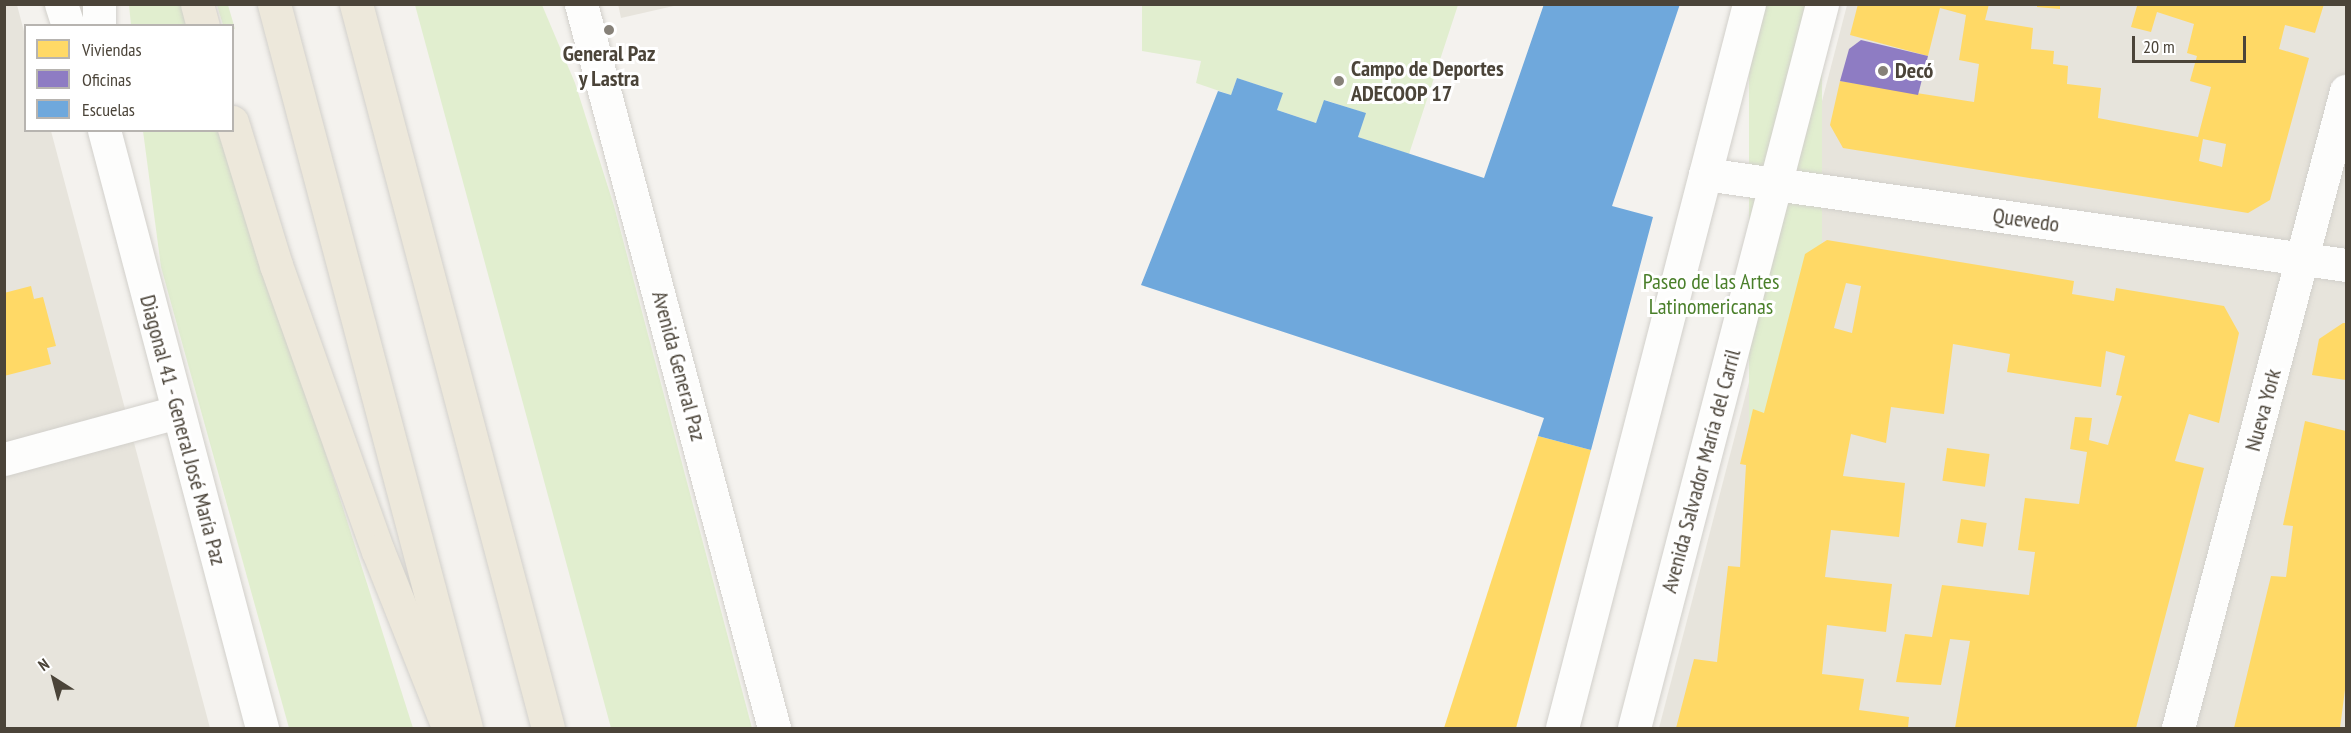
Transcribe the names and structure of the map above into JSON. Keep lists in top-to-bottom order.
{
  "streets": {
    "street": [
      "Quevedo",
      "Avenida General Paz",
      "Nueva York",
      "Diagonal 41 - General José María Paz",
      "Avenida Salvador María del Carril"
    ]
  },
  "crossings": [
    ["Quevedo", "Nueva York"],
    ["Quevedo", "Avenida Salvador María del Carril"]
  ],
  "parks": ["Paseo de las Artes Latinomericanas"],
  "places": ["General Paz y Lastra", "Decó", "Campo de Deportes ADECOOP 17"],
  "legend": ["Viviendas", "Oficinas", "Escuelas"],
  "scale_bar": "20 m",
  "north": "top left"
}
